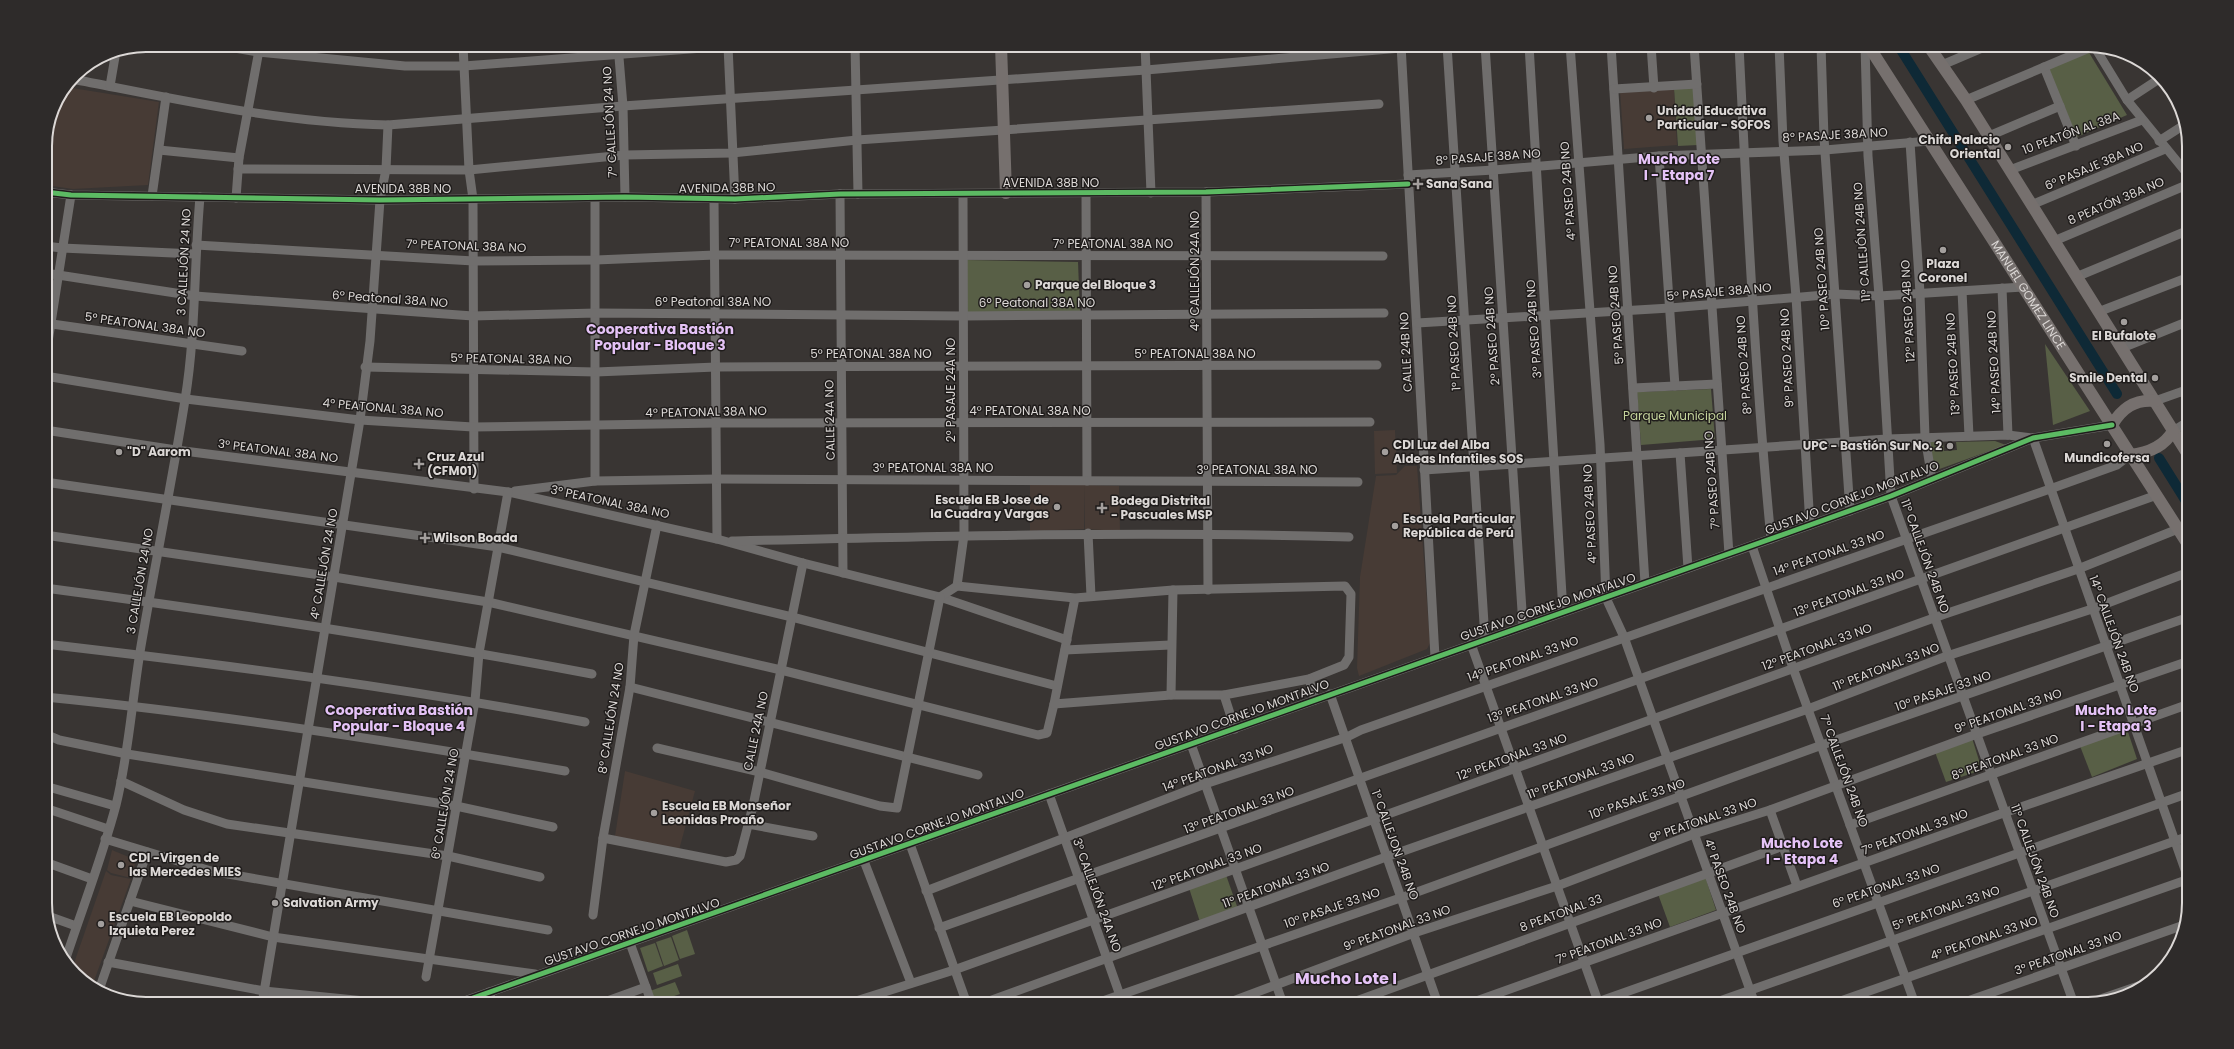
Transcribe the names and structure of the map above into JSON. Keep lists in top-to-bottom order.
{
  "streets": {
    "main road": ["MANUEL GOMEZ LINCE"],
    "street": [
      "7° CALLEJÓN 24 NO",
      "10 PEATÓN AL 38A",
      "8° PASAJE 38A NO",
      "6° PASAJE 38A NO",
      "AVENIDA 38B NO",
      "4° PASEO 24B NO",
      "8 PEATÓN 38A NO",
      "11° CALLEJÓN 24B NO",
      "7° PEATONAL 38A NO",
      "3 CALLEJÓN 24 NO",
      "4° CALLEJÓN 24A NO",
      "10° PASEO 24B NO",
      "5° PASAJE 38A NO",
      "6º Peatonal 38A NO",
      "12° PASEO 24B NO",
      "5° PASEO 24B NO",
      "5° PEATONAL 38A NO",
      "3° PASEO 24B NO",
      "2° PASEO 24B NO",
      "1° PASEO 24B NO",
      "CALLE 24B NO",
      "9° PASEO 24B NO",
      "14° PASEO 24B NO",
      "13° PASEO 24B NO",
      "8° PASEO 24B NO",
      "2° PASAJE 24A NO",
      "4° PEATONAL 38A NO",
      "CALLE 24A NO",
      "3° PEATONAL 38A NO",
      "7° PASEO 24B NO",
      "GUSTAVO CORNEJO MONTALVO",
      "14° PEATONAL 33 NO",
      "4° CALLEJÓN 24 NO",
      "13° PEATONAL 33 NO",
      "14° CALLEJÓN 24B NO",
      "12° PEATONAL 33 NO",
      "11° PEATONAL 33 NO",
      "10° PASAJE 33 NO",
      "9° PEATONAL 33 NO",
      "8° CALLEJÓN 24 NO",
      "8° PEATONAL 33 NO",
      "7° CALLEJÓN 24B NO",
      "6° CALLEJÓN 24 NO",
      "7° PEATONAL 33 NO",
      "1° CALLEJON 24B NO",
      "6° PEATONAL 33 NO",
      "3° CALLEJÓN 24A NO",
      "5° PEATONAL 33 NO",
      "8 PEATONAL 33",
      "4° PEATONAL 33 NO",
      "3° PEATONAL 33 NO"
    ]
  },
  "crossings": [
    ["7° CALLEJÓN 24 NO", "AVENIDA 38B NO"],
    ["8° PASAJE 38A NO", "AVENIDA 38B NO"],
    ["8° PASAJE 38A NO", "4° PASEO 24B NO"],
    ["8° PASAJE 38A NO", "11° CALLEJÓN 24B NO"],
    ["8° PASAJE 38A NO", "10° PASEO 24B NO"],
    ["8° PASAJE 38A NO", "MANUEL GOMEZ LINCE"],
    ["8° PASAJE 38A NO", "12° PASEO 24B NO"],
    ["8° PASAJE 38A NO", "5° PASEO 24B NO"],
    ["8° PASAJE 38A NO", "3° PASEO 24B NO"],
    ["8° PASAJE 38A NO", "2° PASEO 24B NO"],
    ["8° PASAJE 38A NO", "1° PASEO 24B NO"],
    ["8° PASAJE 38A NO", "CALLE 24B NO"],
    ["8° PASAJE 38A NO", "9° PASEO 24B NO"],
    ["8° PASAJE 38A NO", "8° PASEO 24B NO"],
    ["8° PASAJE 38A NO", "7° PASEO 24B NO"],
    ["AVENIDA 38B NO", "3 CALLEJÓN 24 NO"],
    ["AVENIDA 38B NO", "4° CALLEJÓN 24A NO"],
    ["AVENIDA 38B NO", "CALLE 24B NO"],
    ["AVENIDA 38B NO", "2° PASAJE 24A NO"],
    ["AVENIDA 38B NO", "CALLE 24A NO"],
    ["AVENIDA 38B NO", "4° CALLEJÓN 24 NO"],
    ["4° PASEO 24B NO", "5° PASAJE 38A NO"],
    ["4° PASEO 24B NO", "GUSTAVO CORNEJO MONTALVO"],
    ["4° PASEO 24B NO", "14° PEATONAL 33 NO"],
    ["4° PASEO 24B NO", "13° PEATONAL 33 NO"],
    ["4° PASEO 24B NO", "12° PEATONAL 33 NO"],
    ["4° PASEO 24B NO", "11° PEATONAL 33 NO"],
    ["4° PASEO 24B NO", "10° PASAJE 33 NO"],
    ["4° PASEO 24B NO", "9° PEATONAL 33 NO"],
    ["4° PASEO 24B NO", "7° PEATONAL 33 NO"],
    ["4° PASEO 24B NO", "6° PEATONAL 33 NO"],
    ["4° PASEO 24B NO", "5° PEATONAL 33 NO"],
    ["4° PASEO 24B NO", "8 PEATONAL 33"],
    ["11° CALLEJÓN 24B NO", "5° PASAJE 38A NO"],
    ["11° CALLEJÓN 24B NO", "GUSTAVO CORNEJO MONTALVO"],
    ["11° CALLEJÓN 24B NO", "14° PEATONAL 33 NO"],
    ["11° CALLEJÓN 24B NO", "13° PEATONAL 33 NO"],
    ["11° CALLEJÓN 24B NO", "12° PEATONAL 33 NO"],
    ["11° CALLEJÓN 24B NO", "11° PEATONAL 33 NO"],
    ["11° CALLEJÓN 24B NO", "10° PASAJE 33 NO"],
    ["11° CALLEJÓN 24B NO", "9° PEATONAL 33 NO"],
    ["11° CALLEJÓN 24B NO", "8° PEATONAL 33 NO"],
    ["11° CALLEJÓN 24B NO", "7° PEATONAL 33 NO"],
    ["11° CALLEJÓN 24B NO", "6° PEATONAL 33 NO"],
    ["11° CALLEJÓN 24B NO", "5° PEATONAL 33 NO"],
    ["11° CALLEJÓN 24B NO", "4° PEATONAL 33 NO"],
    ["11° CALLEJÓN 24B NO", "3° PEATONAL 33 NO"],
    ["7° PEATONAL 38A NO", "3 CALLEJÓN 24 NO"],
    ["7° PEATONAL 38A NO", "4° CALLEJÓN 24A NO"],
    ["7° PEATONAL 38A NO", "2° PASAJE 24A NO"],
    ["7° PEATONAL 38A NO", "CALLE 24A NO"],
    ["7° PEATONAL 38A NO", "4° CALLEJÓN 24 NO"],
    ["3 CALLEJÓN 24 NO", "6º Peatonal 38A NO"],
    ["3 CALLEJÓN 24 NO", "5° PEATONAL 38A NO"],
    ["3 CALLEJÓN 24 NO", "4° PEATONAL 38A NO"],
    ["3 CALLEJÓN 24 NO", "3° PEATONAL 38A NO"],
    ["4° CALLEJÓN 24A NO", "6º Peatonal 38A NO"],
    ["4° CALLEJÓN 24A NO", "5° PEATONAL 38A NO"],
    ["4° CALLEJÓN 24A NO", "4° PEATONAL 38A NO"],
    ["4° CALLEJÓN 24A NO", "3° PEATONAL 38A NO"],
    ["10° PASEO 24B NO", "5° PASAJE 38A NO"],
    ["10° PASEO 24B NO", "GUSTAVO CORNEJO MONTALVO"],
    ["5° PASAJE 38A NO", "MANUEL GOMEZ LINCE"],
    ["5° PASAJE 38A NO", "12° PASEO 24B NO"],
    ["5° PASAJE 38A NO", "5° PASEO 24B NO"],
    ["5° PASAJE 38A NO", "3° PASEO 24B NO"],
    ["5° PASAJE 38A NO", "2° PASEO 24B NO"],
    ["5° PASAJE 38A NO", "1° PASEO 24B NO"],
    ["5° PASAJE 38A NO", "CALLE 24B NO"],
    ["5° PASAJE 38A NO", "9° PASEO 24B NO"],
    ["5° PASAJE 38A NO", "14° PASEO 24B NO"],
    ["5° PASAJE 38A NO", "13° PASEO 24B NO"],
    ["5° PASAJE 38A NO", "8° PASEO 24B NO"],
    ["5° PASAJE 38A NO", "7° PASEO 24B NO"],
    ["MANUEL GOMEZ LINCE", "14° PEATONAL 33 NO"],
    ["MANUEL GOMEZ LINCE", "13° PEATONAL 33 NO"],
    ["MANUEL GOMEZ LINCE", "12° PEATONAL 33 NO"],
    ["6º Peatonal 38A NO", "2° PASAJE 24A NO"],
    ["6º Peatonal 38A NO", "CALLE 24A NO"],
    ["6º Peatonal 38A NO", "4° CALLEJÓN 24 NO"],
    ["12° PASEO 24B NO", "GUSTAVO CORNEJO MONTALVO"],
    ["5° PASEO 24B NO", "GUSTAVO CORNEJO MONTALVO"],
    ["5° PEATONAL 38A NO", "2° PASAJE 24A NO"],
    ["5° PEATONAL 38A NO", "CALLE 24A NO"],
    ["5° PEATONAL 38A NO", "4° CALLEJÓN 24 NO"],
    ["3° PASEO 24B NO", "GUSTAVO CORNEJO MONTALVO"],
    ["2° PASEO 24B NO", "GUSTAVO CORNEJO MONTALVO"],
    ["1° PASEO 24B NO", "GUSTAVO CORNEJO MONTALVO"],
    ["CALLE 24B NO", "GUSTAVO CORNEJO MONTALVO"],
    ["9° PASEO 24B NO", "GUSTAVO CORNEJO MONTALVO"],
    ["8° PASEO 24B NO", "GUSTAVO CORNEJO MONTALVO"],
    ["2° PASAJE 24A NO", "4° PEATONAL 38A NO"],
    ["2° PASAJE 24A NO", "3° PEATONAL 38A NO"],
    ["4° PEATONAL 38A NO", "CALLE 24A NO"],
    ["4° PEATONAL 38A NO", "4° CALLEJÓN 24 NO"],
    ["CALLE 24A NO", "3° PEATONAL 38A NO"],
    ["CALLE 24A NO", "8° CALLEJÓN 24 NO"],
    ["3° PEATONAL 38A NO", "4° CALLEJÓN 24 NO"],
    ["3° PEATONAL 38A NO", "8° CALLEJÓN 24 NO"],
    ["3° PEATONAL 38A NO", "6° CALLEJÓN 24 NO"],
    ["7° PASEO 24B NO", "GUSTAVO CORNEJO MONTALVO"],
    ["GUSTAVO CORNEJO MONTALVO", "14° CALLEJÓN 24B NO"],
    ["GUSTAVO CORNEJO MONTALVO", "7° CALLEJÓN 24B NO"],
    ["GUSTAVO CORNEJO MONTALVO", "1° CALLEJON 24B NO"],
    ["GUSTAVO CORNEJO MONTALVO", "3° CALLEJÓN 24A NO"],
    ["14° PEATONAL 33 NO", "14° CALLEJÓN 24B NO"],
    ["14° PEATONAL 33 NO", "7° CALLEJÓN 24B NO"],
    ["14° PEATONAL 33 NO", "1° CALLEJON 24B NO"],
    ["14° PEATONAL 33 NO", "3° CALLEJÓN 24A NO"],
    ["13° PEATONAL 33 NO", "14° CALLEJÓN 24B NO"],
    ["13° PEATONAL 33 NO", "7° CALLEJÓN 24B NO"],
    ["13° PEATONAL 33 NO", "1° CALLEJON 24B NO"],
    ["13° PEATONAL 33 NO", "3° CALLEJÓN 24A NO"],
    ["14° CALLEJÓN 24B NO", "12° PEATONAL 33 NO"],
    ["14° CALLEJÓN 24B NO", "11° PEATONAL 33 NO"],
    ["14° CALLEJÓN 24B NO", "10° PASAJE 33 NO"],
    ["14° CALLEJÓN 24B NO", "9° PEATONAL 33 NO"],
    ["14° CALLEJÓN 24B NO", "8° PEATONAL 33 NO"],
    ["14° CALLEJÓN 24B NO", "7° PEATONAL 33 NO"],
    ["14° CALLEJÓN 24B NO", "6° PEATONAL 33 NO"],
    ["14° CALLEJÓN 24B NO", "5° PEATONAL 33 NO"],
    ["12° PEATONAL 33 NO", "7° CALLEJÓN 24B NO"],
    ["12° PEATONAL 33 NO", "1° CALLEJON 24B NO"],
    ["12° PEATONAL 33 NO", "3° CALLEJÓN 24A NO"],
    ["11° PEATONAL 33 NO", "7° CALLEJÓN 24B NO"],
    ["11° PEATONAL 33 NO", "1° CALLEJON 24B NO"],
    ["11° PEATONAL 33 NO", "3° CALLEJÓN 24A NO"],
    ["10° PASAJE 33 NO", "7° CALLEJÓN 24B NO"],
    ["10° PASAJE 33 NO", "1° CALLEJON 24B NO"],
    ["10° PASAJE 33 NO", "3° CALLEJÓN 24A NO"],
    ["9° PEATONAL 33 NO", "7° CALLEJÓN 24B NO"],
    ["9° PEATONAL 33 NO", "1° CALLEJON 24B NO"],
    ["8° PEATONAL 33 NO", "7° CALLEJÓN 24B NO"],
    ["7° CALLEJÓN 24B NO", "7° PEATONAL 33 NO"],
    ["7° CALLEJÓN 24B NO", "6° PEATONAL 33 NO"],
    ["7° CALLEJÓN 24B NO", "5° PEATONAL 33 NO"],
    ["7° CALLEJÓN 24B NO", "4° PEATONAL 33 NO"],
    ["1° CALLEJON 24B NO", "8 PEATONAL 33"]
  ],
  "districts": [
    "Mucho Lote I - Etapa 7",
    "Cooperativa Bastión Popular - Bloque 3",
    "Cooperativa Bastión Popular - Bloque 4",
    "Mucho Lote I - Etapa 3",
    "Mucho Lote I - Etapa 4",
    "Mucho Lote I"
  ],
  "parks": ["Parque Municipal"],
  "places": {
    "other": [
      "Unidad Educativa Particular - SOFOS",
      "Chifa Palacio Oriental",
      "Plaza Coronel",
      "Parque del Bloque 3",
      "El Bufalote",
      "Smile Dental",
      "Mundicofersa",
      "UPC - Bastión Sur No. 2",
      "\"D\" Aarom",
      "CDI Luz del Alba Aldeas Infantiles SOS",
      "Escuela EB Jose de la Cuadra y Vargas",
      "Escuela Particular República de Perú",
      "Escuela EB Monseñor Leonidas Proaño",
      "CDI -Virgen de las Mercedes MIES",
      "Salvation Army",
      "Escuela EB Leopoldo Izquieta Perez"
    ],
    "health": [
      "Sana Sana",
      "Cruz Azul (CFM01)",
      "Bodega Distrital - Pascuales MSP",
      "Wilson Boada"
    ]
  }
}
